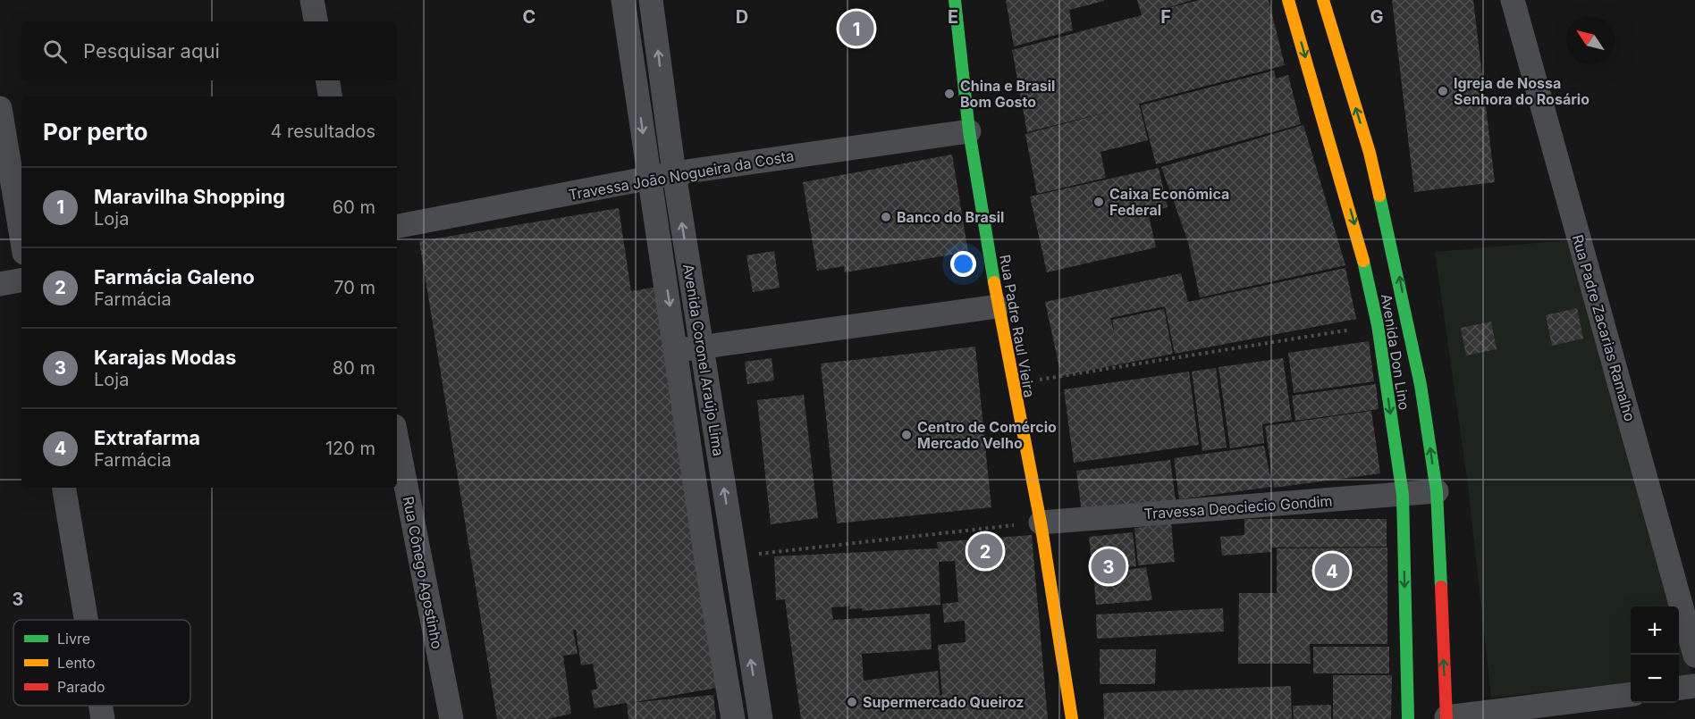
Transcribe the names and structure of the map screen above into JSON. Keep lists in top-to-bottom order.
{
  "streets": {
    "main road": ["Rua Padre Raul Vieira", "Avenida Don Lino"],
    "street": [
      "Travessa João Nogueira da Costa",
      "Rua Padre Zacarias Ramalho",
      "Avenida Coronel Araújo Lima",
      "Travessa Deociecio Gondim",
      "Rua Cônego Agostinho"
    ]
  },
  "crossings": [
    ["Travessa João Nogueira da Costa", "Rua Padre Raul Vieira"],
    ["Travessa João Nogueira da Costa", "Avenida Coronel Araújo Lima"],
    ["Rua Padre Raul Vieira", "Travessa Deociecio Gondim"],
    ["Avenida Don Lino", "Travessa Deociecio Gondim"]
  ],
  "places": [
    "Igreja de Nossa Senhora do Rosário",
    "China e Brasil Bom Gosto",
    "Caixa Econômica Federal",
    "Banco do Brasil",
    "Centro de Comércio Mercado Velho",
    "Supermercado Queiroz"
  ],
  "legend": ["Livre", "Lento", "Parado"],
  "north": "top left",
  "page": {
    "pins": [
      "1",
      "2",
      "3",
      "4"
    ],
    "search": "Pesquisar aqui",
    "heading": ["Por perto", "4 resultados"],
    "list": [
      {
        "mark": "1",
        "name": "Maravilha Shopping",
        "note": "Loja",
        "value": "60 m"
      },
      {
        "mark": "2",
        "name": "Farmácia Galeno",
        "note": "Farmácia",
        "value": "70 m"
      },
      {
        "mark": "3",
        "name": "Karajas Modas",
        "note": "Loja",
        "value": "80 m"
      },
      {
        "mark": "4",
        "name": "Extrafarma",
        "note": "Farmácia",
        "value": "120 m"
      }
    ],
    "map_buttons": ["+", "−"]
  },
  "grid": {
    "columns": [
      "C",
      "D",
      "E",
      "F",
      "G"
    ],
    "rows": ["3"]
  }
}
